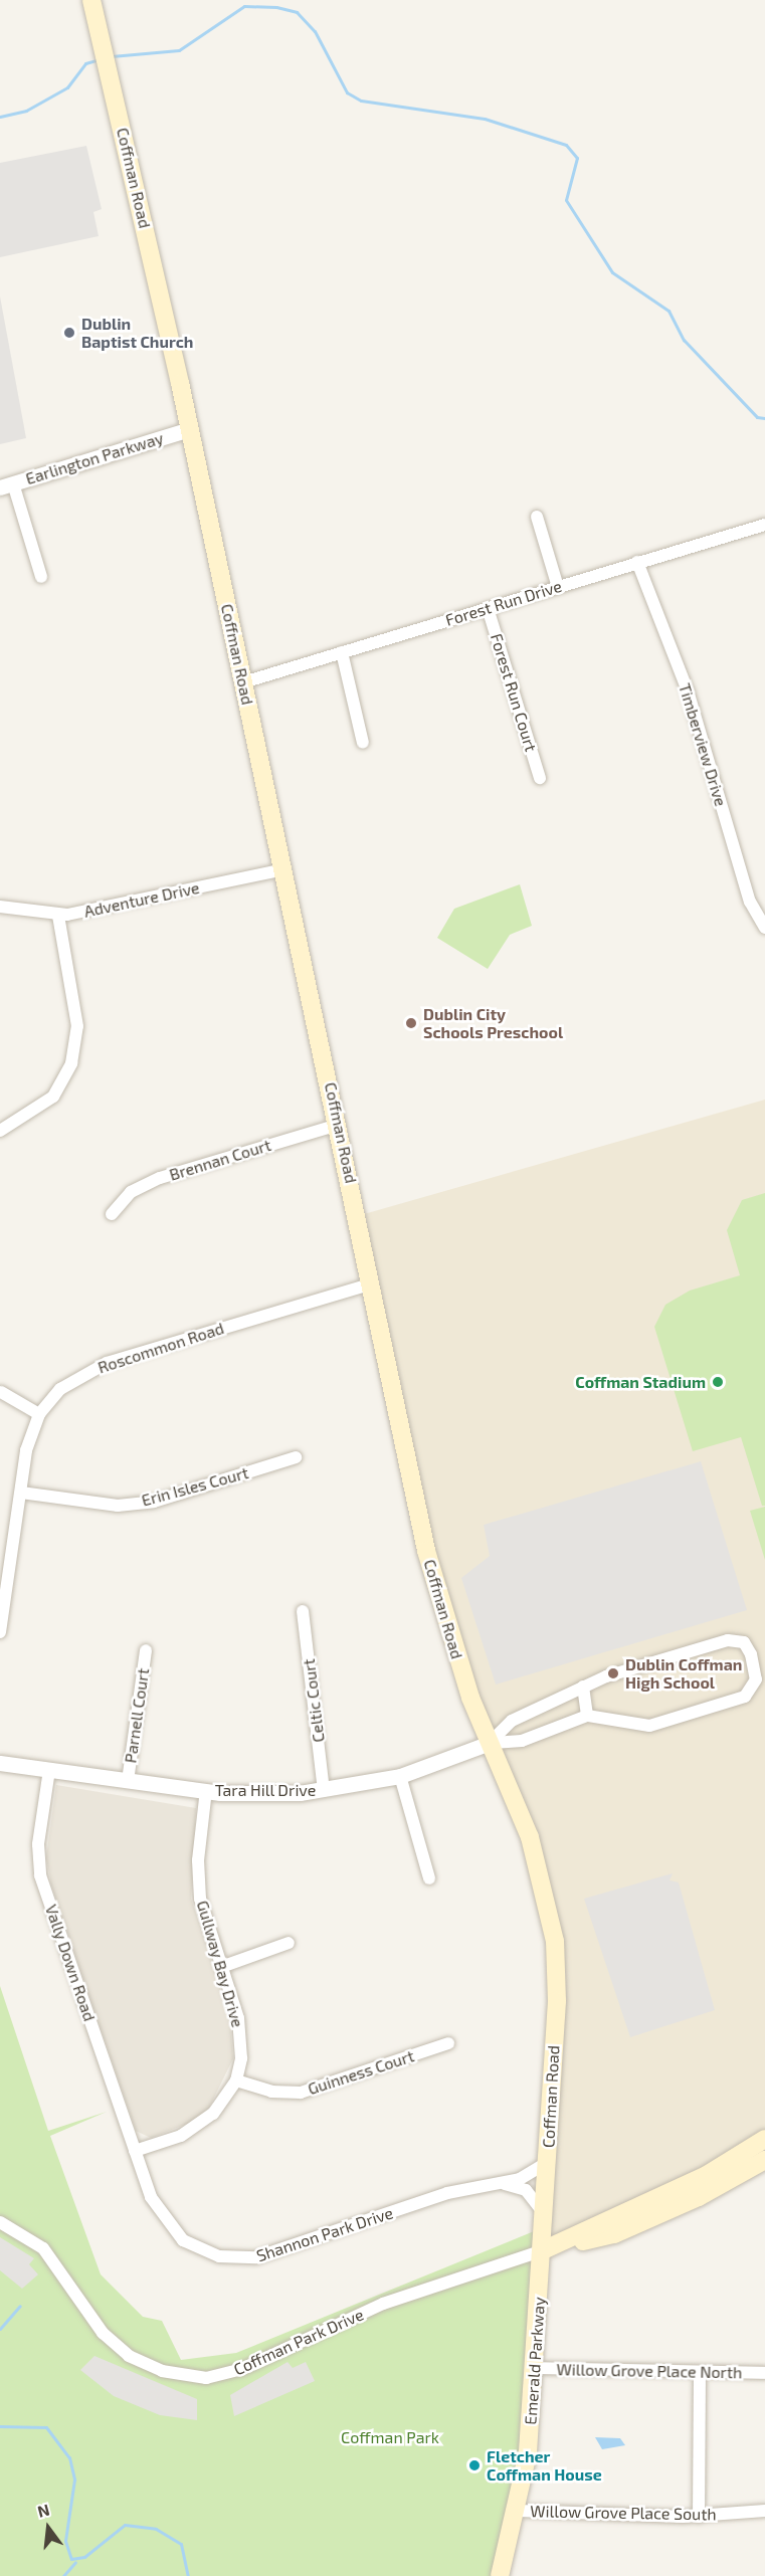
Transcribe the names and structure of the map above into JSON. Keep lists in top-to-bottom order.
{
  "streets": {
    "main road": ["Coffman Road", "Emerald Parkway"],
    "street": [
      "Earlington Parkway",
      "Forest Run Drive",
      "Forest Run Court",
      "Timberview Drive",
      "Adventure Drive",
      "Brennan Court",
      "Roscommon Road",
      "Erin Isles Court",
      "Celtic Court",
      "Parnell Court",
      "Tara Hill Drive",
      "Vally Down Road",
      "Gullway Bay Drive",
      "Guinness Court",
      "Shannon Park Drive",
      "Coffman Park Drive",
      "Willow Grove Place North",
      "Willow Grove Place South"
    ]
  },
  "crossings": [
    ["Coffman Road", "Earlington Parkway"],
    ["Coffman Road", "Forest Run Drive"],
    ["Coffman Road", "Adventure Drive"],
    ["Coffman Road", "Brennan Court"],
    ["Coffman Road", "Roscommon Road"],
    ["Coffman Road", "Tara Hill Drive"],
    ["Coffman Road", "Shannon Park Drive"],
    ["Coffman Road", "Coffman Park Drive"],
    ["Coffman Road", "Emerald Parkway"],
    ["Forest Run Drive", "Forest Run Court"],
    ["Forest Run Drive", "Timberview Drive"],
    ["Roscommon Road", "Erin Isles Court"],
    ["Celtic Court", "Tara Hill Drive"],
    ["Parnell Court", "Tara Hill Drive"],
    ["Tara Hill Drive", "Vally Down Road"],
    ["Tara Hill Drive", "Gullway Bay Drive"],
    ["Vally Down Road", "Shannon Park Drive"],
    ["Gullway Bay Drive", "Guinness Court"],
    ["Coffman Park Drive", "Emerald Parkway"],
    ["Emerald Parkway", "Willow Grove Place North"],
    ["Emerald Parkway", "Willow Grove Place South"]
  ],
  "parks": ["Coffman Park"],
  "places": [
    "Dublin Baptist Church",
    "Dublin City Schools Preschool",
    "Coffman Stadium",
    "Dublin Coffman High School",
    "Fletcher Coffman House"
  ],
  "north": "top"
}
